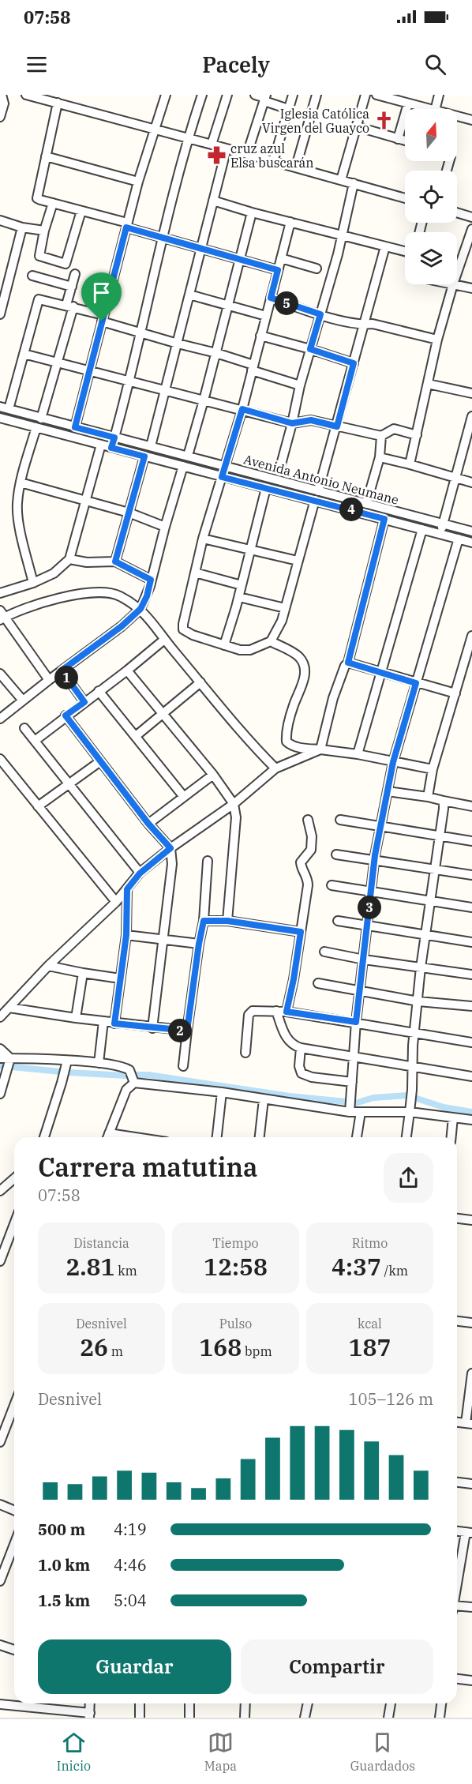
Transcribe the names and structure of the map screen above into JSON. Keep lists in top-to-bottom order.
{
  "streets": {
    "street": ["Avenida Antonio Neumane"]
  },
  "places": {
    "church": ["Iglesia Católica Virgen del Guayco"],
    "pharmacy": ["cruz azul Elsa buscarán"]
  },
  "north": "top",
  "page": {
    "status": "07:58",
    "header": "Pacely",
    "pins": [
      "5",
      "4",
      "1",
      "3",
      "2"
    ],
    "heading": ["Carrera matutina", "07:58"],
    "stats": [
      ["Distancia", "2.81 km"],
      ["Tiempo", "12:58"],
      ["Ritmo", "4:37 /km"],
      ["Desnivel", "26 m"],
      ["Pulso", "168 bpm"],
      ["kcal", "187"]
    ],
    "chart": ["Desnivel", "105–126 m"],
    "list": [
      {
        "name": "500 m",
        "note": "4:19"
      },
      {
        "name": "1.0 km",
        "note": "4:46"
      },
      {
        "name": "1.5 km",
        "note": "5:04"
      }
    ],
    "buttons": ["Guardar", "Compartir"],
    "tabs": ["Inicio", "Mapa", "Guardados"]
  }
}
